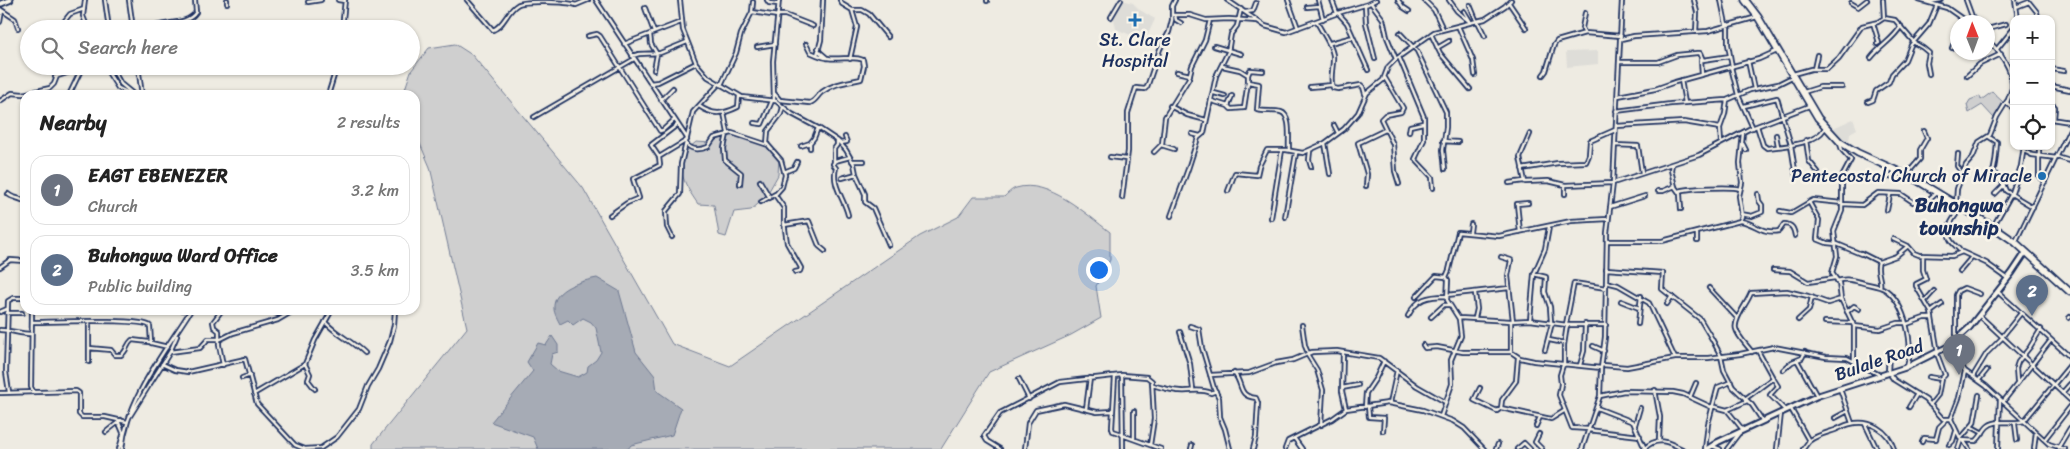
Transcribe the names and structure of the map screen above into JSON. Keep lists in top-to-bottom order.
{
  "streets": {
    "street": ["Bulale Road"]
  },
  "districts": ["Buhongwa township"],
  "places": {
    "health": ["St. Clare Hospital"],
    "other": ["Pentecostal Church of Miracle"]
  },
  "north": "top",
  "page": {
    "map_buttons": ["+", "−"],
    "search": "Search here",
    "heading": ["Nearby", "2 results"],
    "list": [
      {
        "mark": "1",
        "name": "EAGT EBENEZER",
        "note": "Church",
        "value": "3.2 km"
      },
      {
        "mark": "2",
        "name": "Buhongwa Ward Office",
        "note": "Public building",
        "value": "3.5 km"
      }
    ],
    "pins": ["2", "1"]
  }
}
